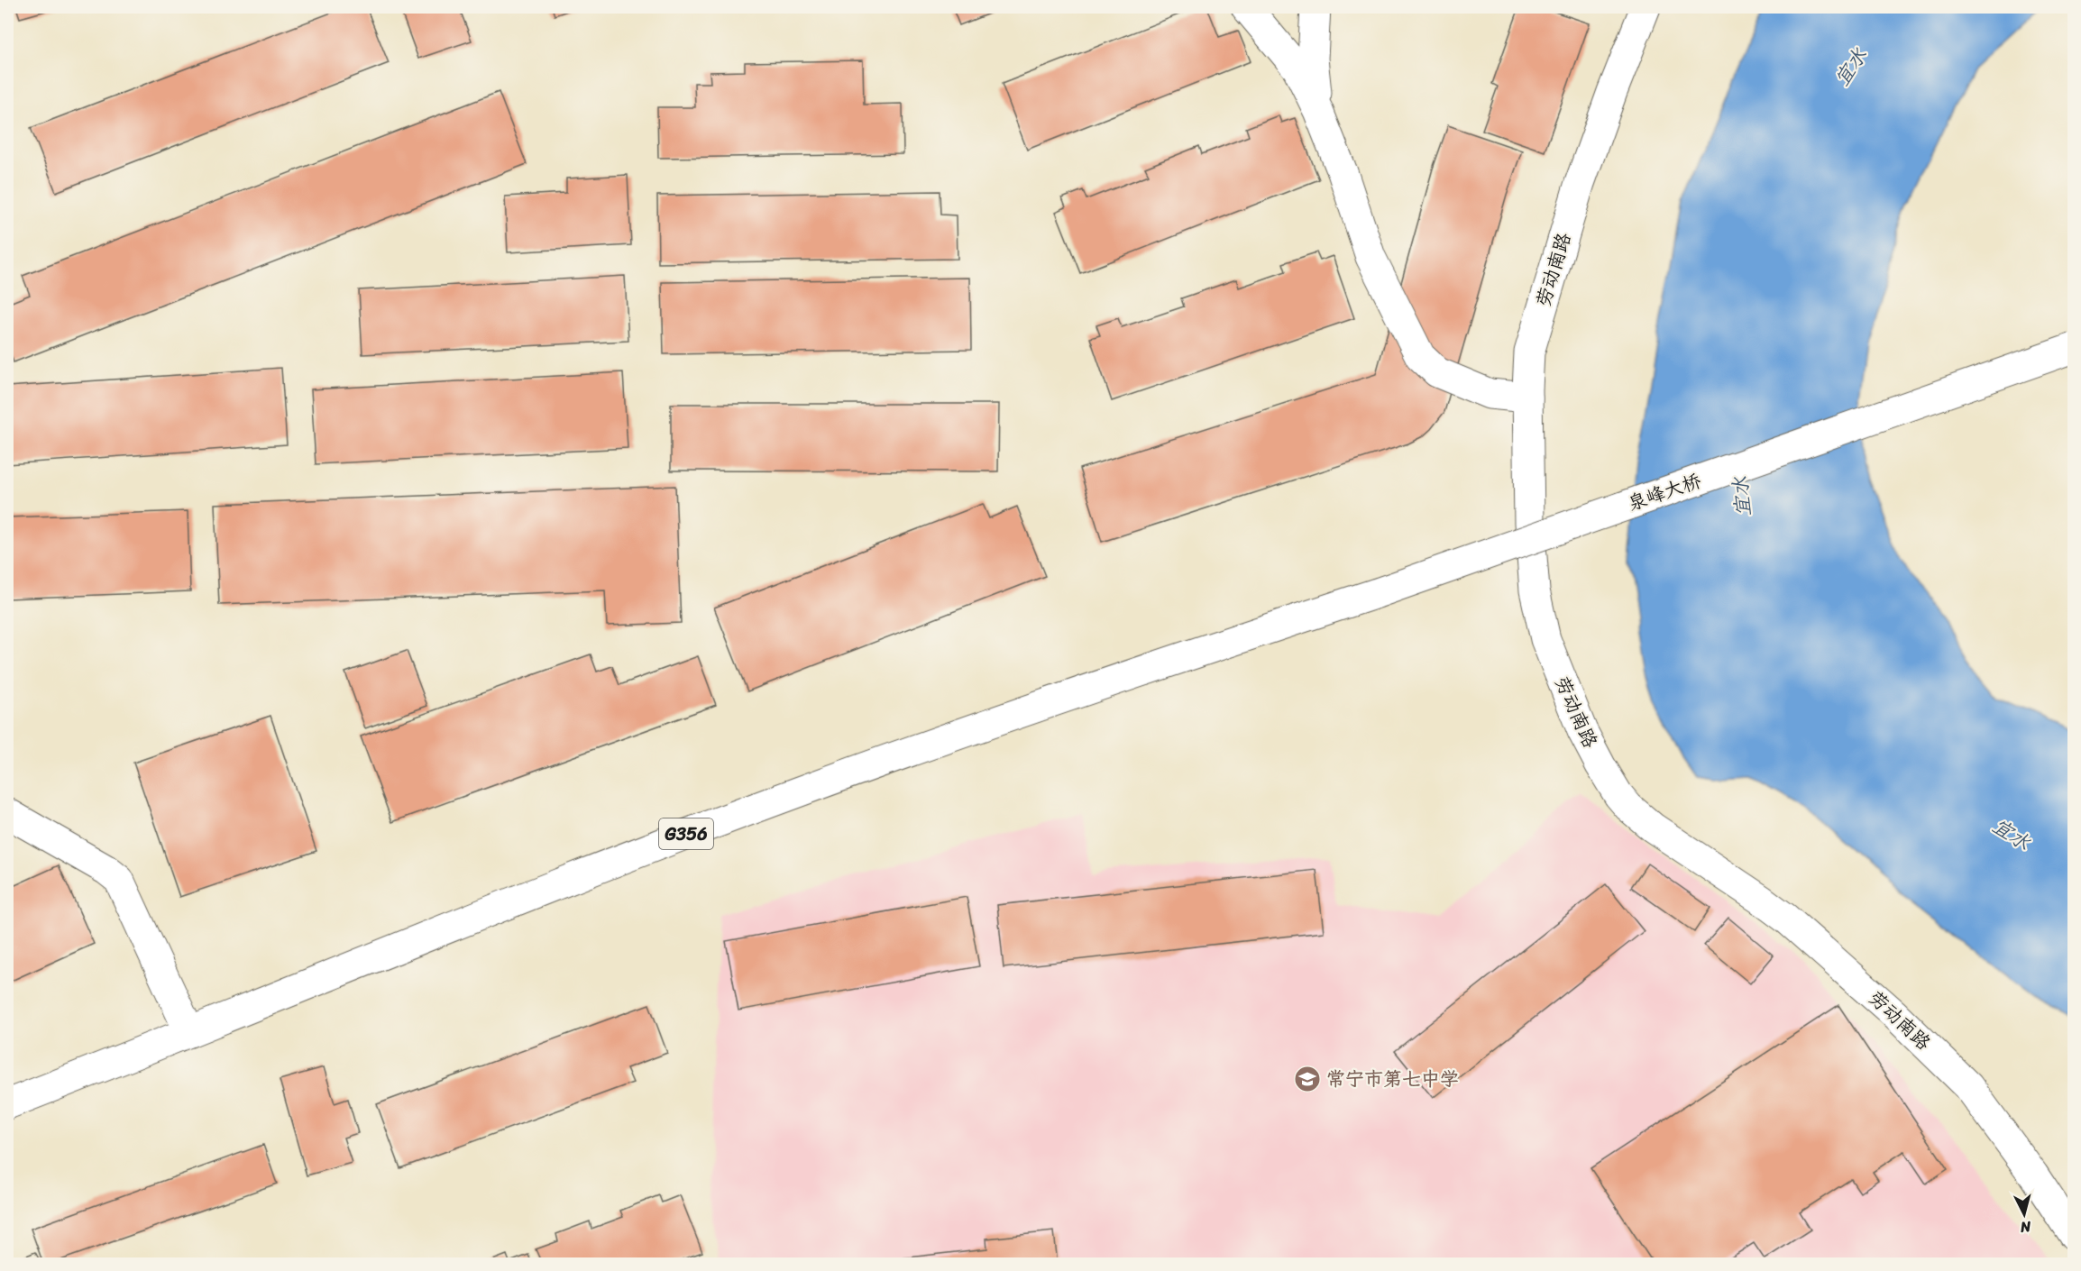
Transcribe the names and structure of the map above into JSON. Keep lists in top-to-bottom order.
{
  "streets": {
    "main road": ["劳动南路", "泉峰大桥", "G356"]
  },
  "crossings": [
    ["泉峰大桥", "G356"]
  ],
  "water": ["宜水"],
  "places": {
    "school or university": ["常宁市第七中学"]
  },
  "north": "bottom"
}
